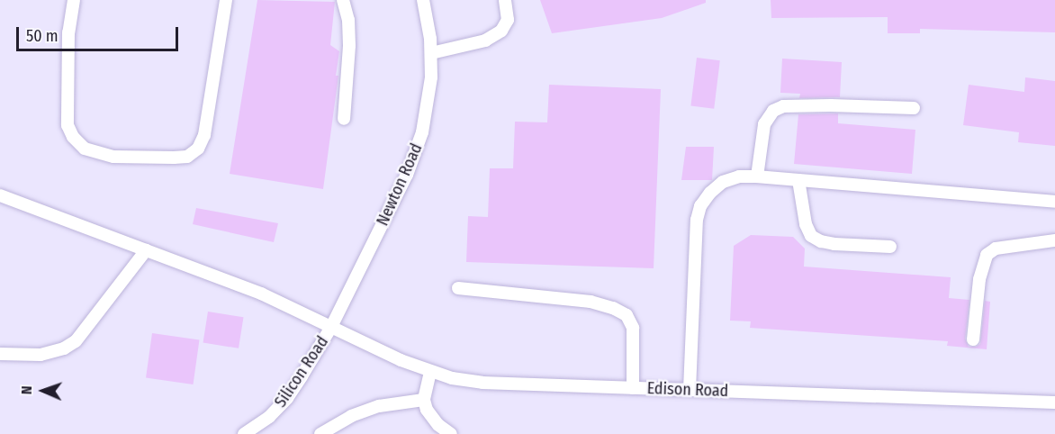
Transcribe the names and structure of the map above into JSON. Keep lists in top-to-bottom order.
{
  "streets": {
    "lane": ["Newton Road", "Silicon Road", "Edison Road"]
  },
  "crossings": [
    ["Newton Road", "Silicon Road"],
    ["Newton Road", "Edison Road"],
    ["Silicon Road", "Edison Road"]
  ],
  "scale_bar": "50 m",
  "north": "left"
}
